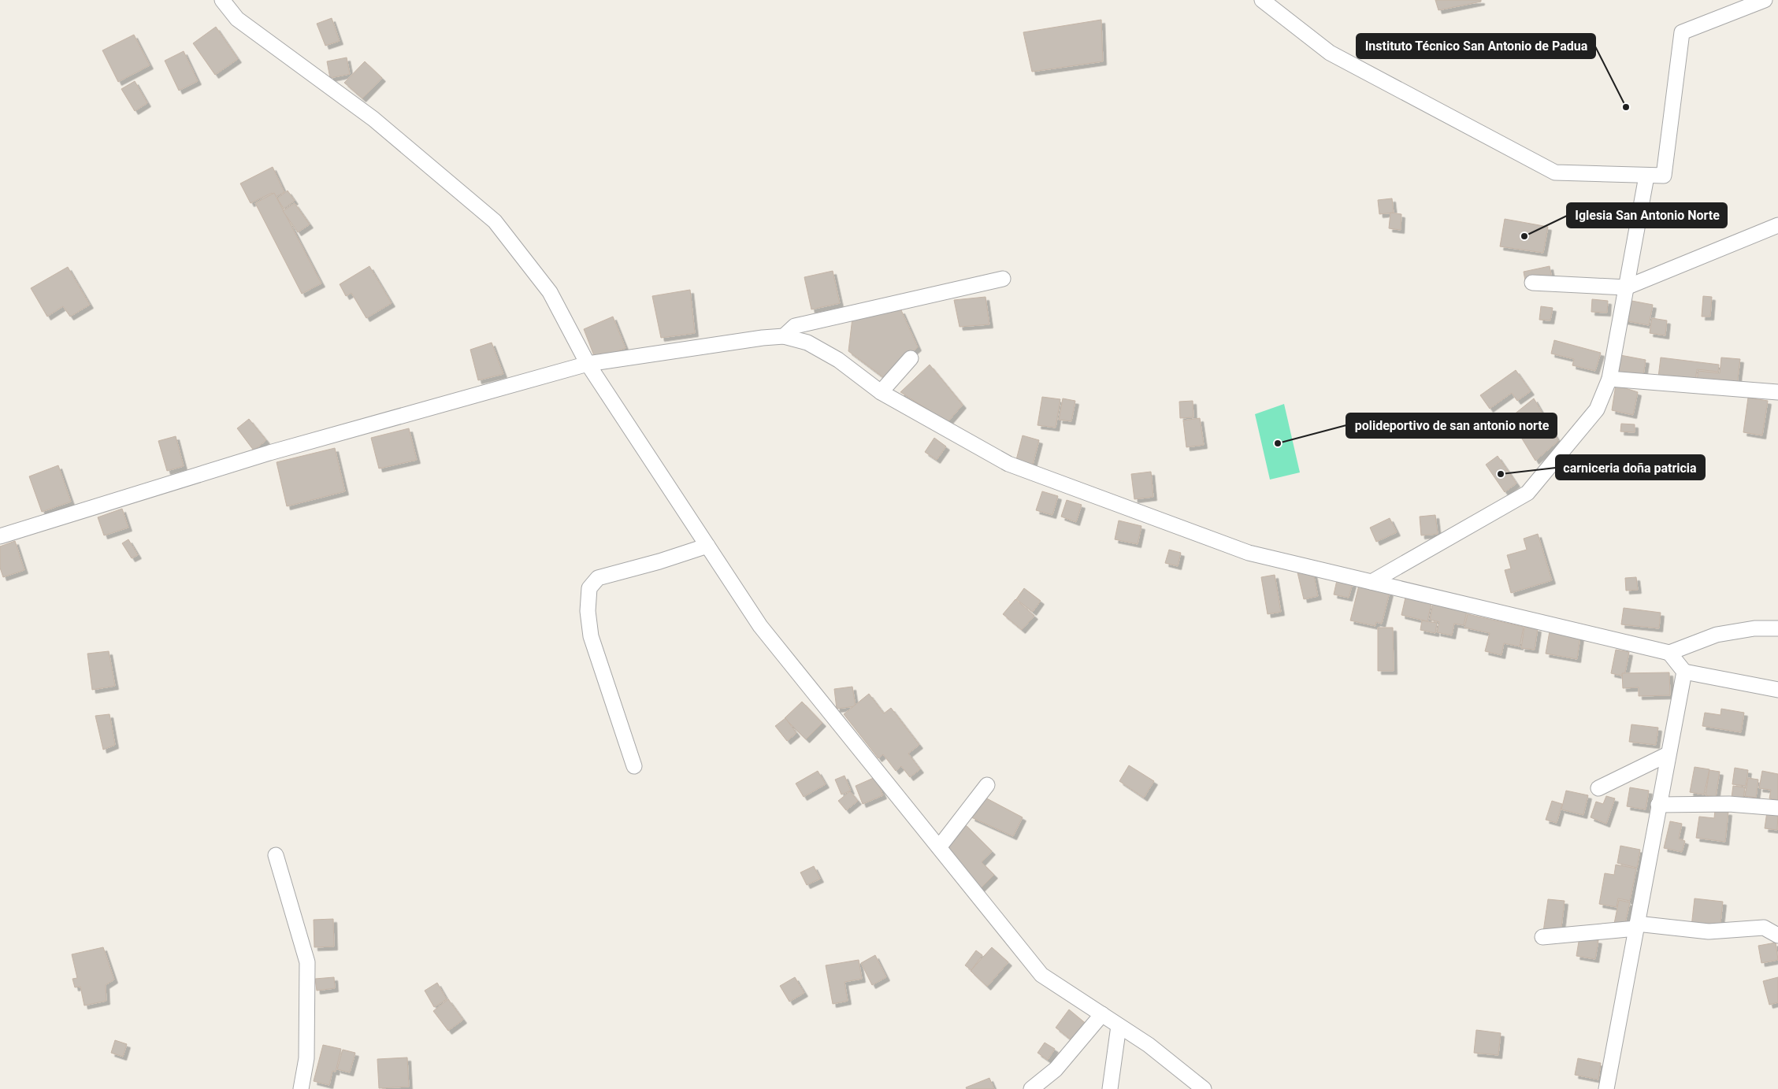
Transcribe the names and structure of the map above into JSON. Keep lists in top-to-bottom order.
{
  "places": [
    "Instituto Técnico San Antonio de Padua",
    "Iglesia San Antonio Norte",
    "polideportivo de san antonio norte",
    "carniceria doña patricia"
  ]
}
